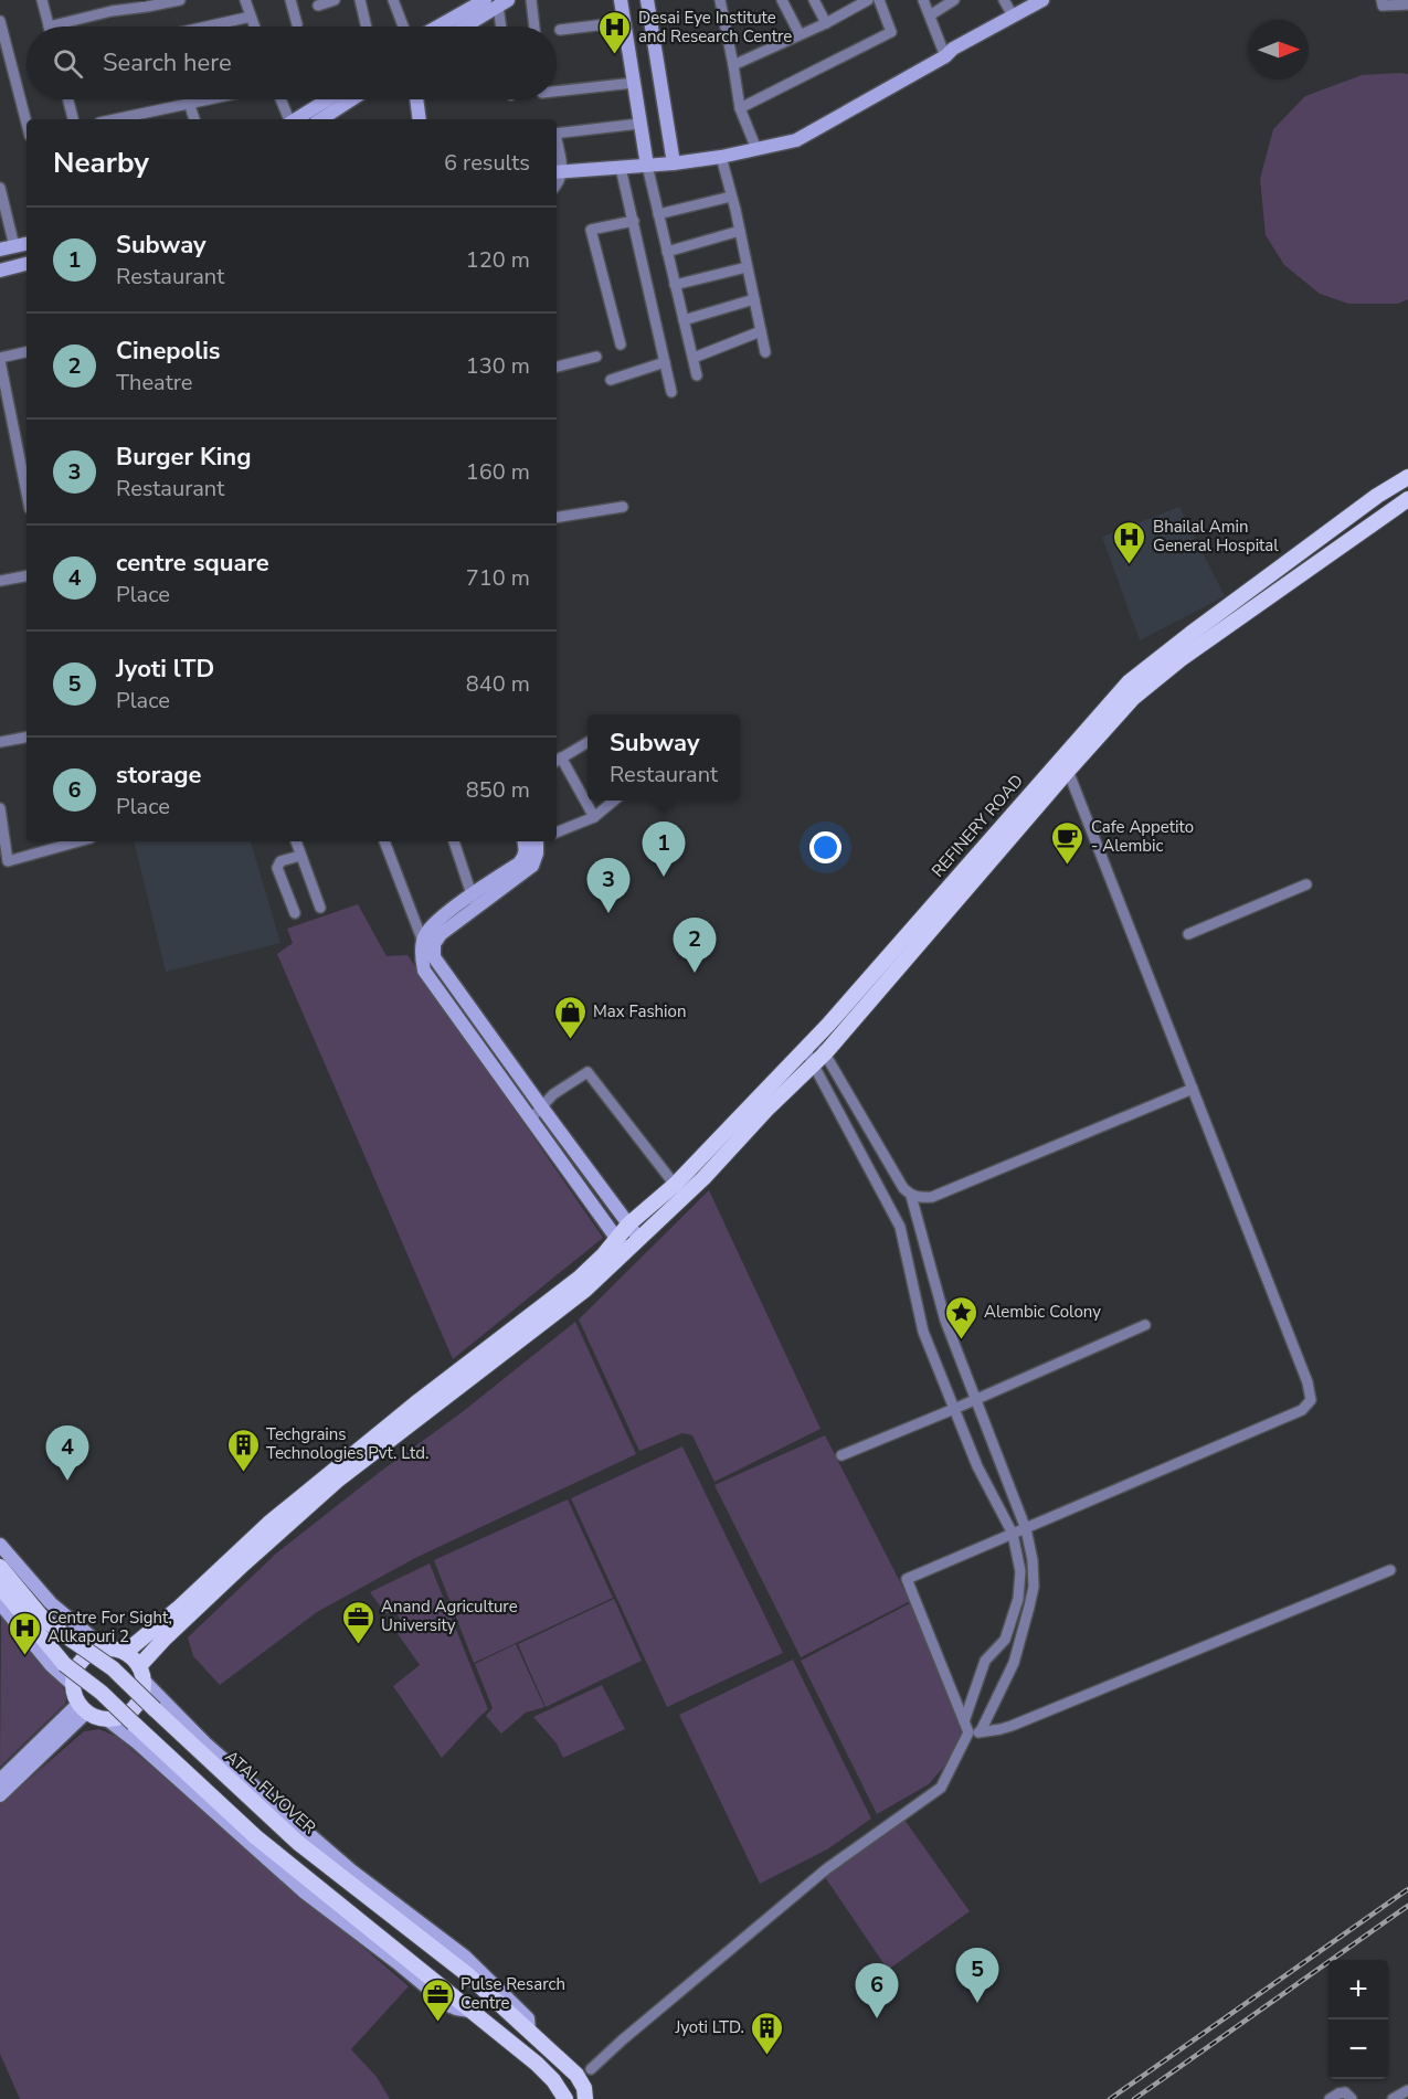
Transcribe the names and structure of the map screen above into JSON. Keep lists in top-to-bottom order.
{
  "streets": {
    "main road": ["REFINERY ROAD", "ATAL FLYOVER"]
  },
  "places": {
    "hospital": ["Desai Eye Institute and Research Centre", "Bhailal Amin General Hospital", "Centre For Sight, Allkapuri 2"],
    "cafe": ["Cafe Appetito - Alembic"],
    "shop": ["Max Fashion"],
    "place": ["Alembic Colony"],
    "building": ["Techgrains Technologies Pvt. Ltd.", "Jyoti LTD."],
    "office": ["Anand Agriculture University", "Pulse Resarch Centre"]
  },
  "north": "right",
  "page": {
    "search": "Search here",
    "heading": ["Nearby", "6 results"],
    "list": [
      {
        "mark": "1",
        "name": "Subway",
        "note": "Restaurant",
        "value": "120 m"
      },
      {
        "mark": "2",
        "name": "Cinepolis",
        "note": "Theatre",
        "value": "130 m"
      },
      {
        "mark": "3",
        "name": "Burger King",
        "note": "Restaurant",
        "value": "160 m"
      },
      {
        "mark": "4",
        "name": "centre square",
        "note": "Place",
        "value": "710 m"
      },
      {
        "mark": "5",
        "name": "Jyoti lTD",
        "note": "Place",
        "value": "840 m"
      },
      {
        "mark": "6",
        "name": "storage",
        "note": "Place",
        "value": "850 m"
      }
    ],
    "popup": ["Subway", "Restaurant"],
    "pins": [
      "1",
      "3",
      "2",
      "4",
      "5",
      "6"
    ],
    "map_buttons": ["+", "−"]
  }
}
